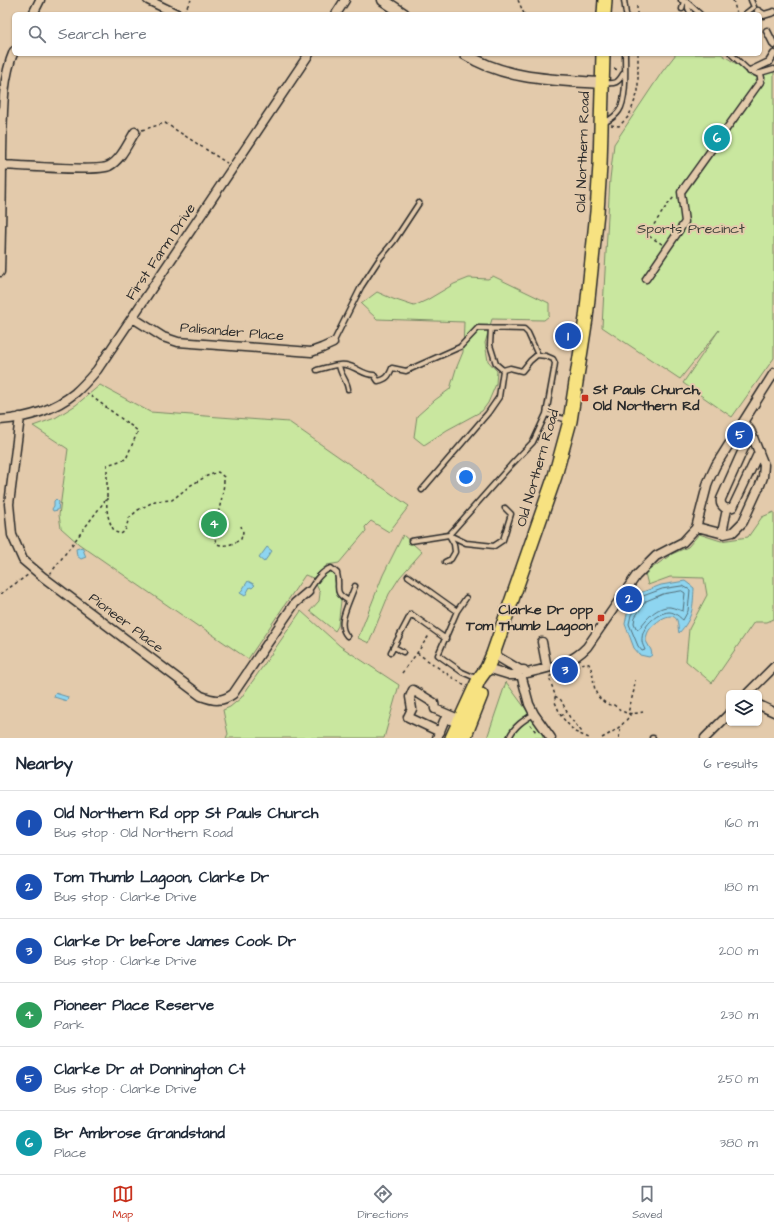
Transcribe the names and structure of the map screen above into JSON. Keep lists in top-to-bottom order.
{
  "streets": {
    "main road": ["Old Northern Road"],
    "street": ["First Farm Drive", "Palisander Place", "Pioneer Place"]
  },
  "crossings": [
    ["First Farm Drive", "Palisander Place"],
    ["First Farm Drive", "Pioneer Place"]
  ],
  "parks": ["Sports Precinct"],
  "places": {
    "transit": ["St Pauls Church, Old Northern Rd", "Clarke Dr opp Tom Thumb Lagoon"]
  },
  "page": {
    "search": "Search here",
    "pins": [
      "6",
      "1",
      "5",
      "4",
      "2",
      "3"
    ],
    "heading": ["Nearby", "6 results"],
    "list": [
      {
        "mark": "1",
        "name": "Old Northern Rd opp St Pauls Church",
        "note": "Bus stop · Old Northern Road",
        "value": "160 m"
      },
      {
        "mark": "2",
        "name": "Tom Thumb Lagoon, Clarke Dr",
        "note": "Bus stop · Clarke Drive",
        "value": "180 m"
      },
      {
        "mark": "3",
        "name": "Clarke Dr before James Cook Dr",
        "note": "Bus stop · Clarke Drive",
        "value": "200 m"
      },
      {
        "mark": "4",
        "name": "Pioneer Place Reserve",
        "note": "Park",
        "value": "230 m"
      },
      {
        "mark": "5",
        "name": "Clarke Dr at Donnington Ct",
        "note": "Bus stop · Clarke Drive",
        "value": "250 m"
      },
      {
        "mark": "6",
        "name": "Br Ambrose Grandstand",
        "note": "Place",
        "value": "380 m"
      }
    ],
    "nav": ["Map", "Directions", "Saved"]
  }
}
